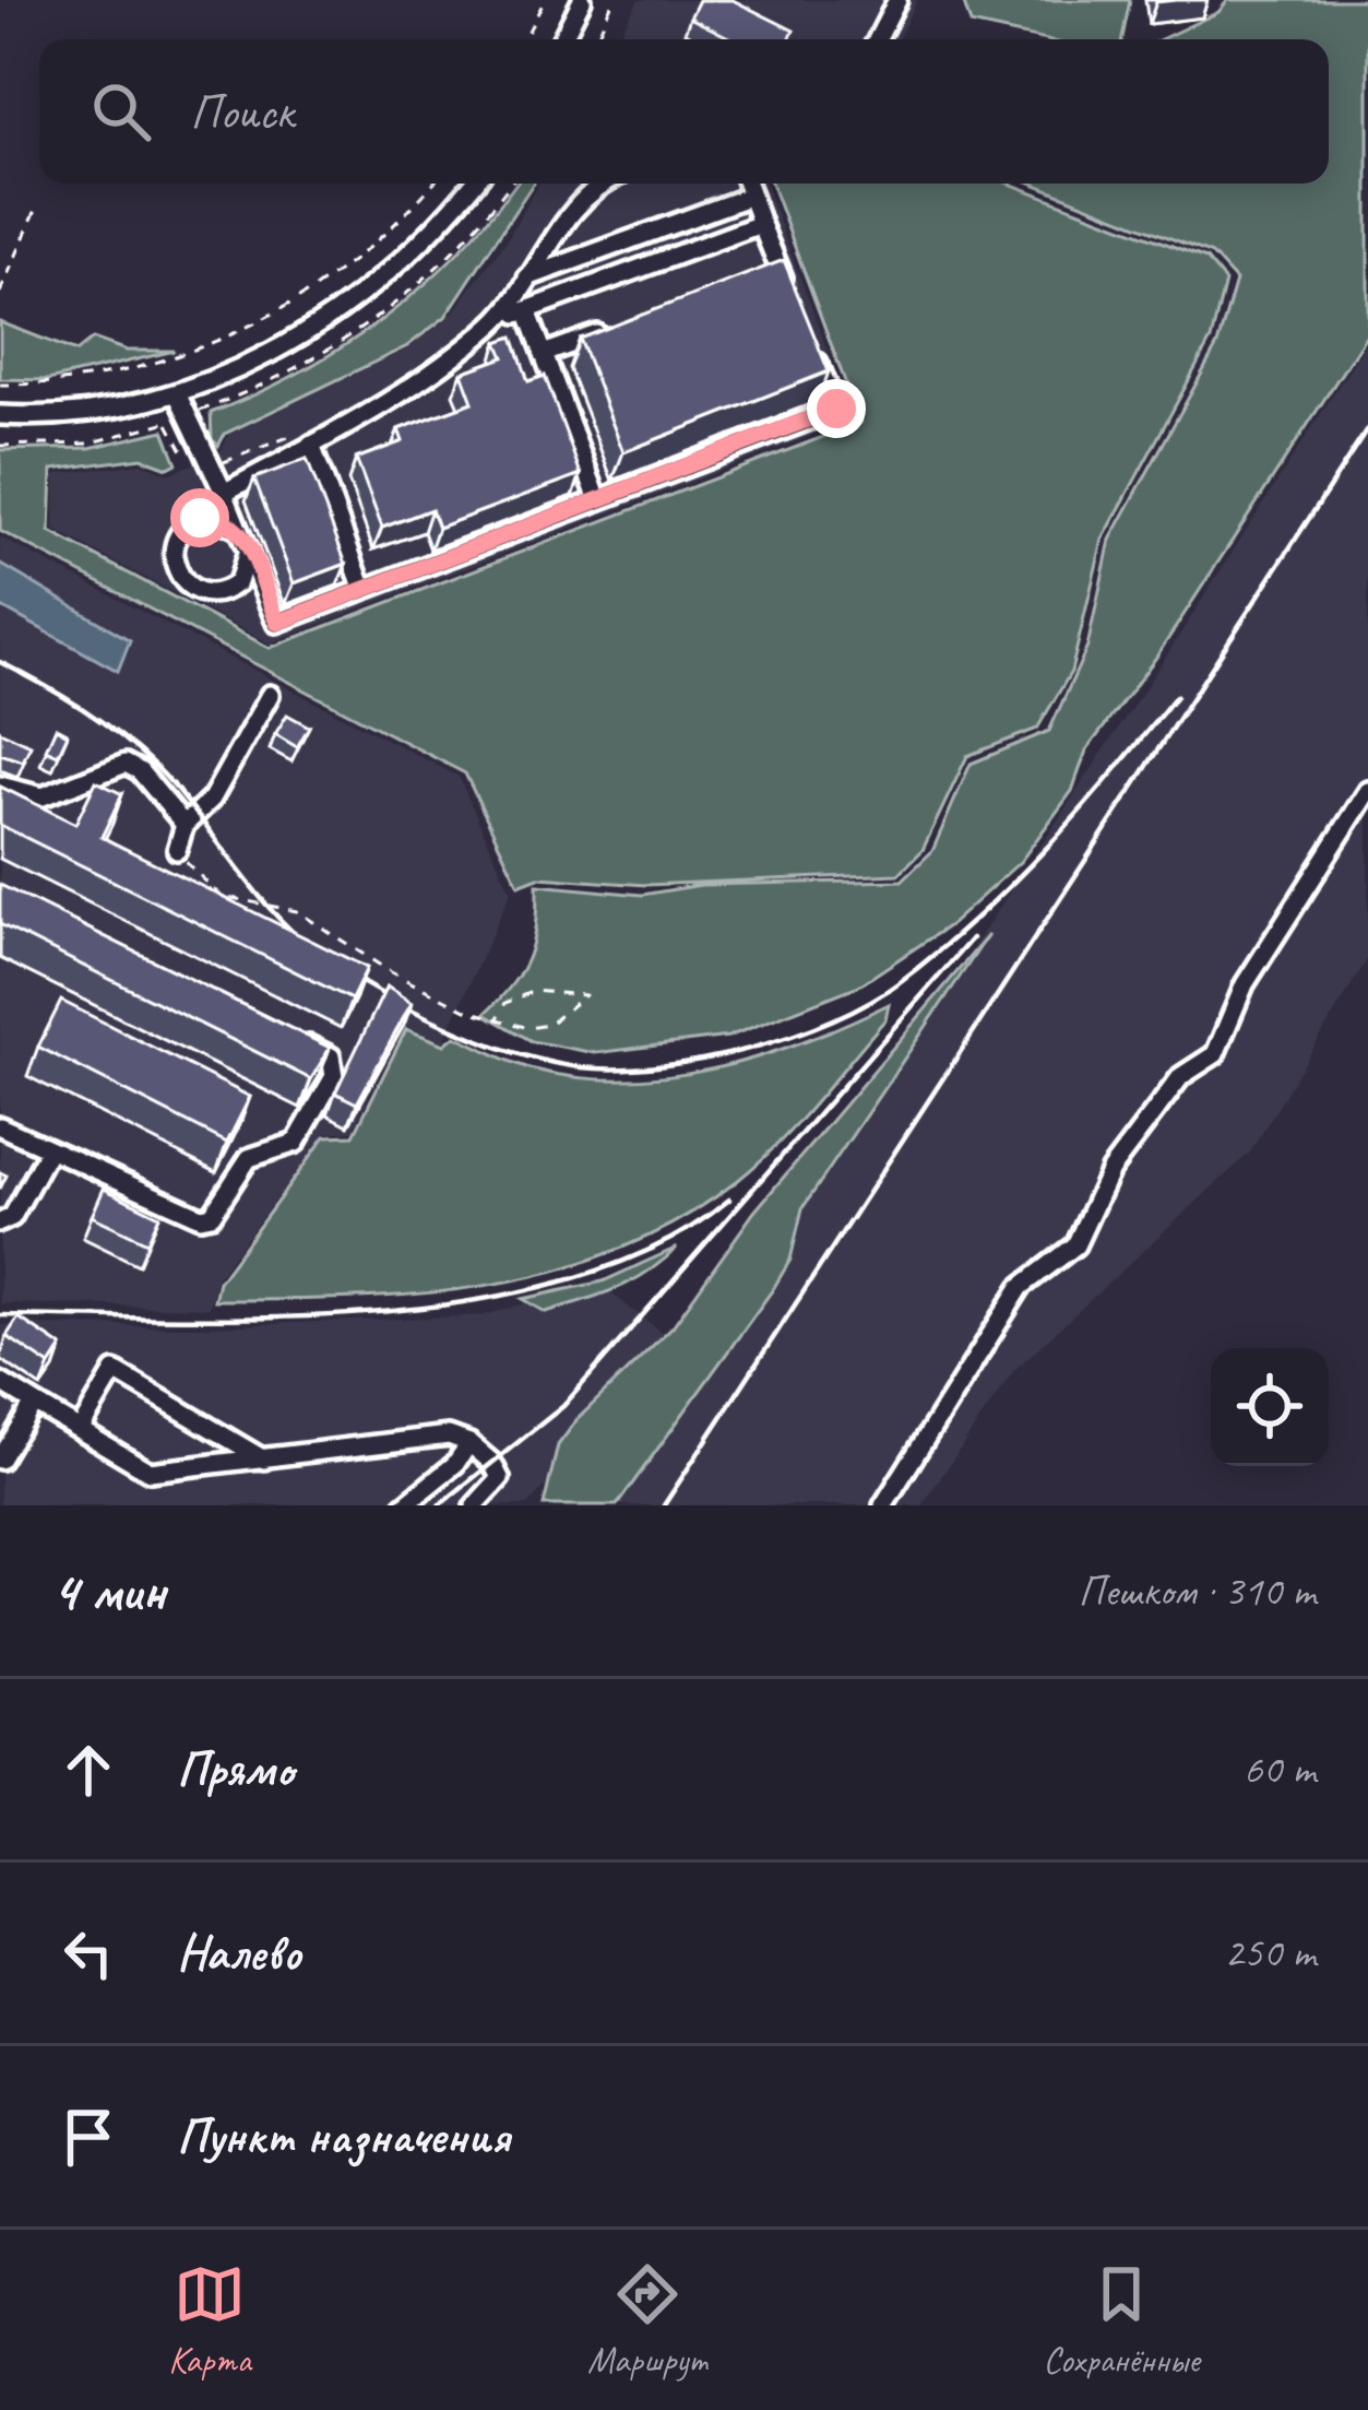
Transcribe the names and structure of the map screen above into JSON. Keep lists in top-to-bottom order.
{
  "page": {
    "search": "Поиск",
    "heading": ["4 мин", "Пешком · 310 m"],
    "list": [
      ["Прямо", "60 m"],
      ["Налево", "250 m"],
      "Пункт назначения"
    ],
    "nav": ["Карта", "Маршрут", "Сохранённые"]
  }
}
